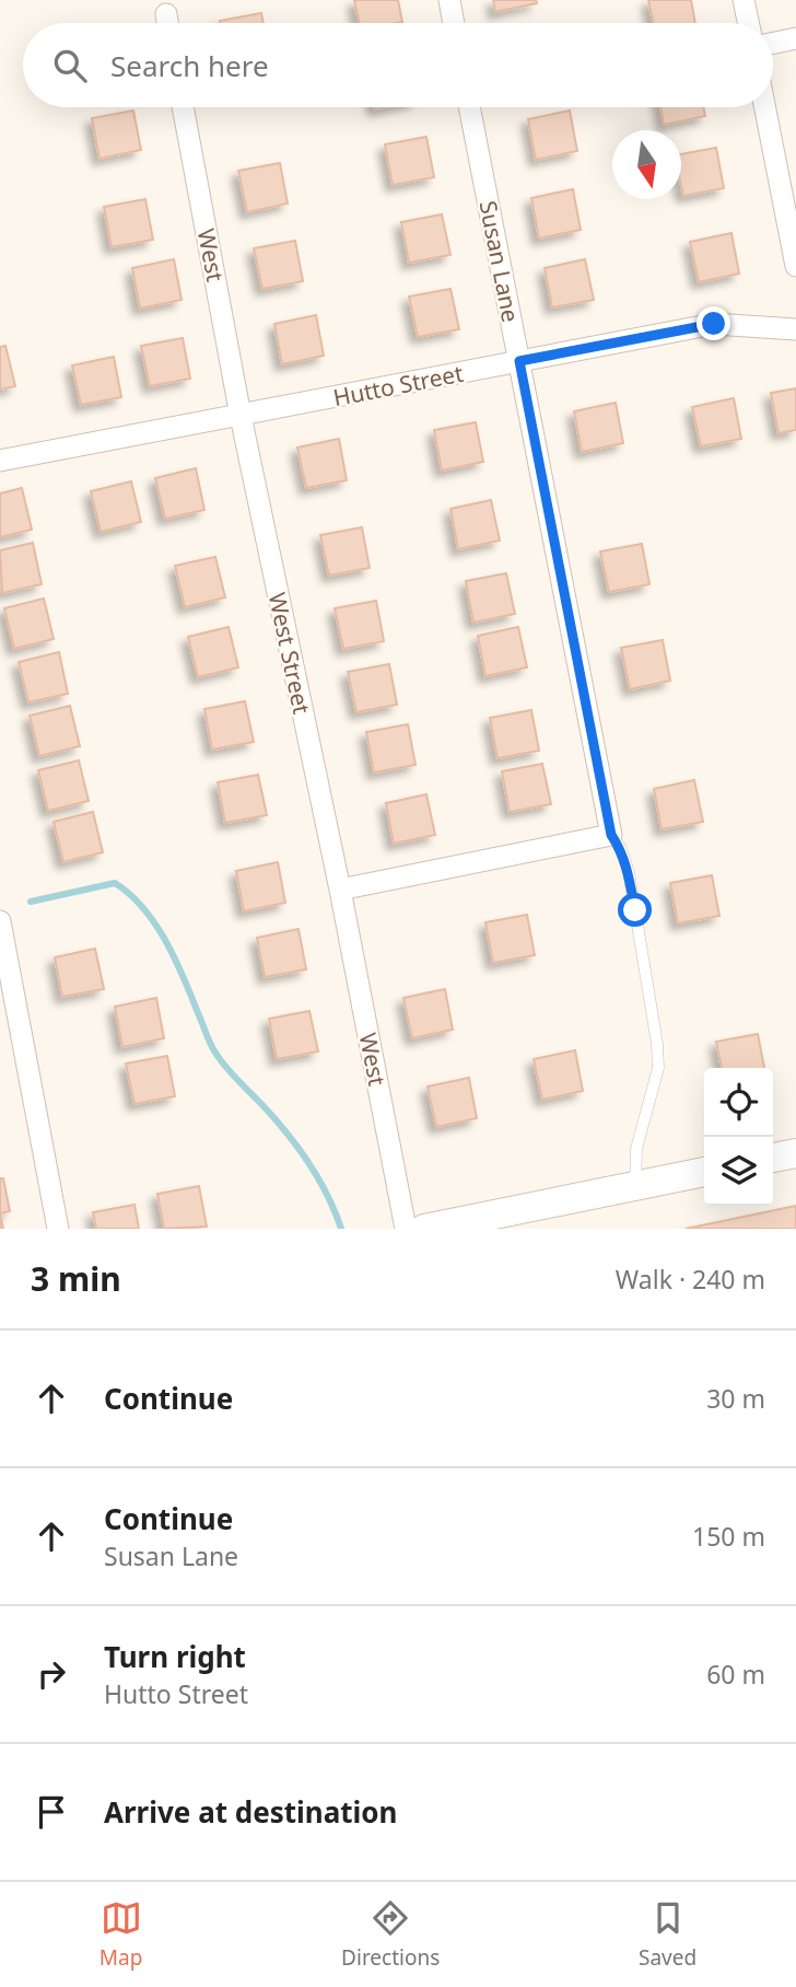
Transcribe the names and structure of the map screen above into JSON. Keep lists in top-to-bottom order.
{
  "streets": {
    "street": [
      "West",
      "Susan Lane",
      "Hutto Street",
      "West Street"
    ]
  },
  "crossings": [
    ["West", "Hutto Street"],
    ["West", "West Street"],
    ["Susan Lane", "Hutto Street"],
    ["Hutto Street", "West Street"]
  ],
  "north": "bottom",
  "page": {
    "search": "Search here",
    "heading": ["3 min", "Walk · 240 m"],
    "list": [
      ["Continue", "30 m"],
      ["Continue", "Susan Lane", "150 m"],
      ["Turn right", "Hutto Street", "60 m"],
      "Arrive at destination"
    ],
    "nav": ["Map", "Directions", "Saved"]
  }
}
